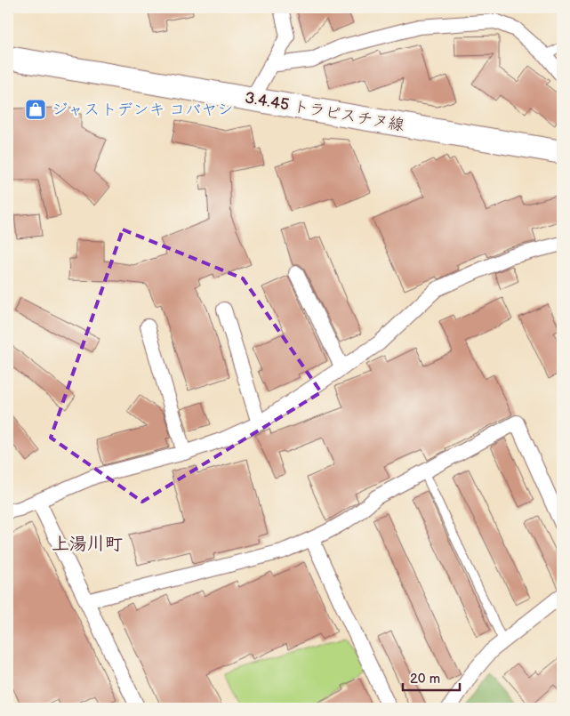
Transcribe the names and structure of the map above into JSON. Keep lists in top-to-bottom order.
{
  "streets": {
    "main road": ["3.4.45 トラピスチヌ線"]
  },
  "districts": ["上湯川町"],
  "places": {
    "shop": ["ジャストデンキ コバヤシ"]
  },
  "scale_bar": "20 m"
}
